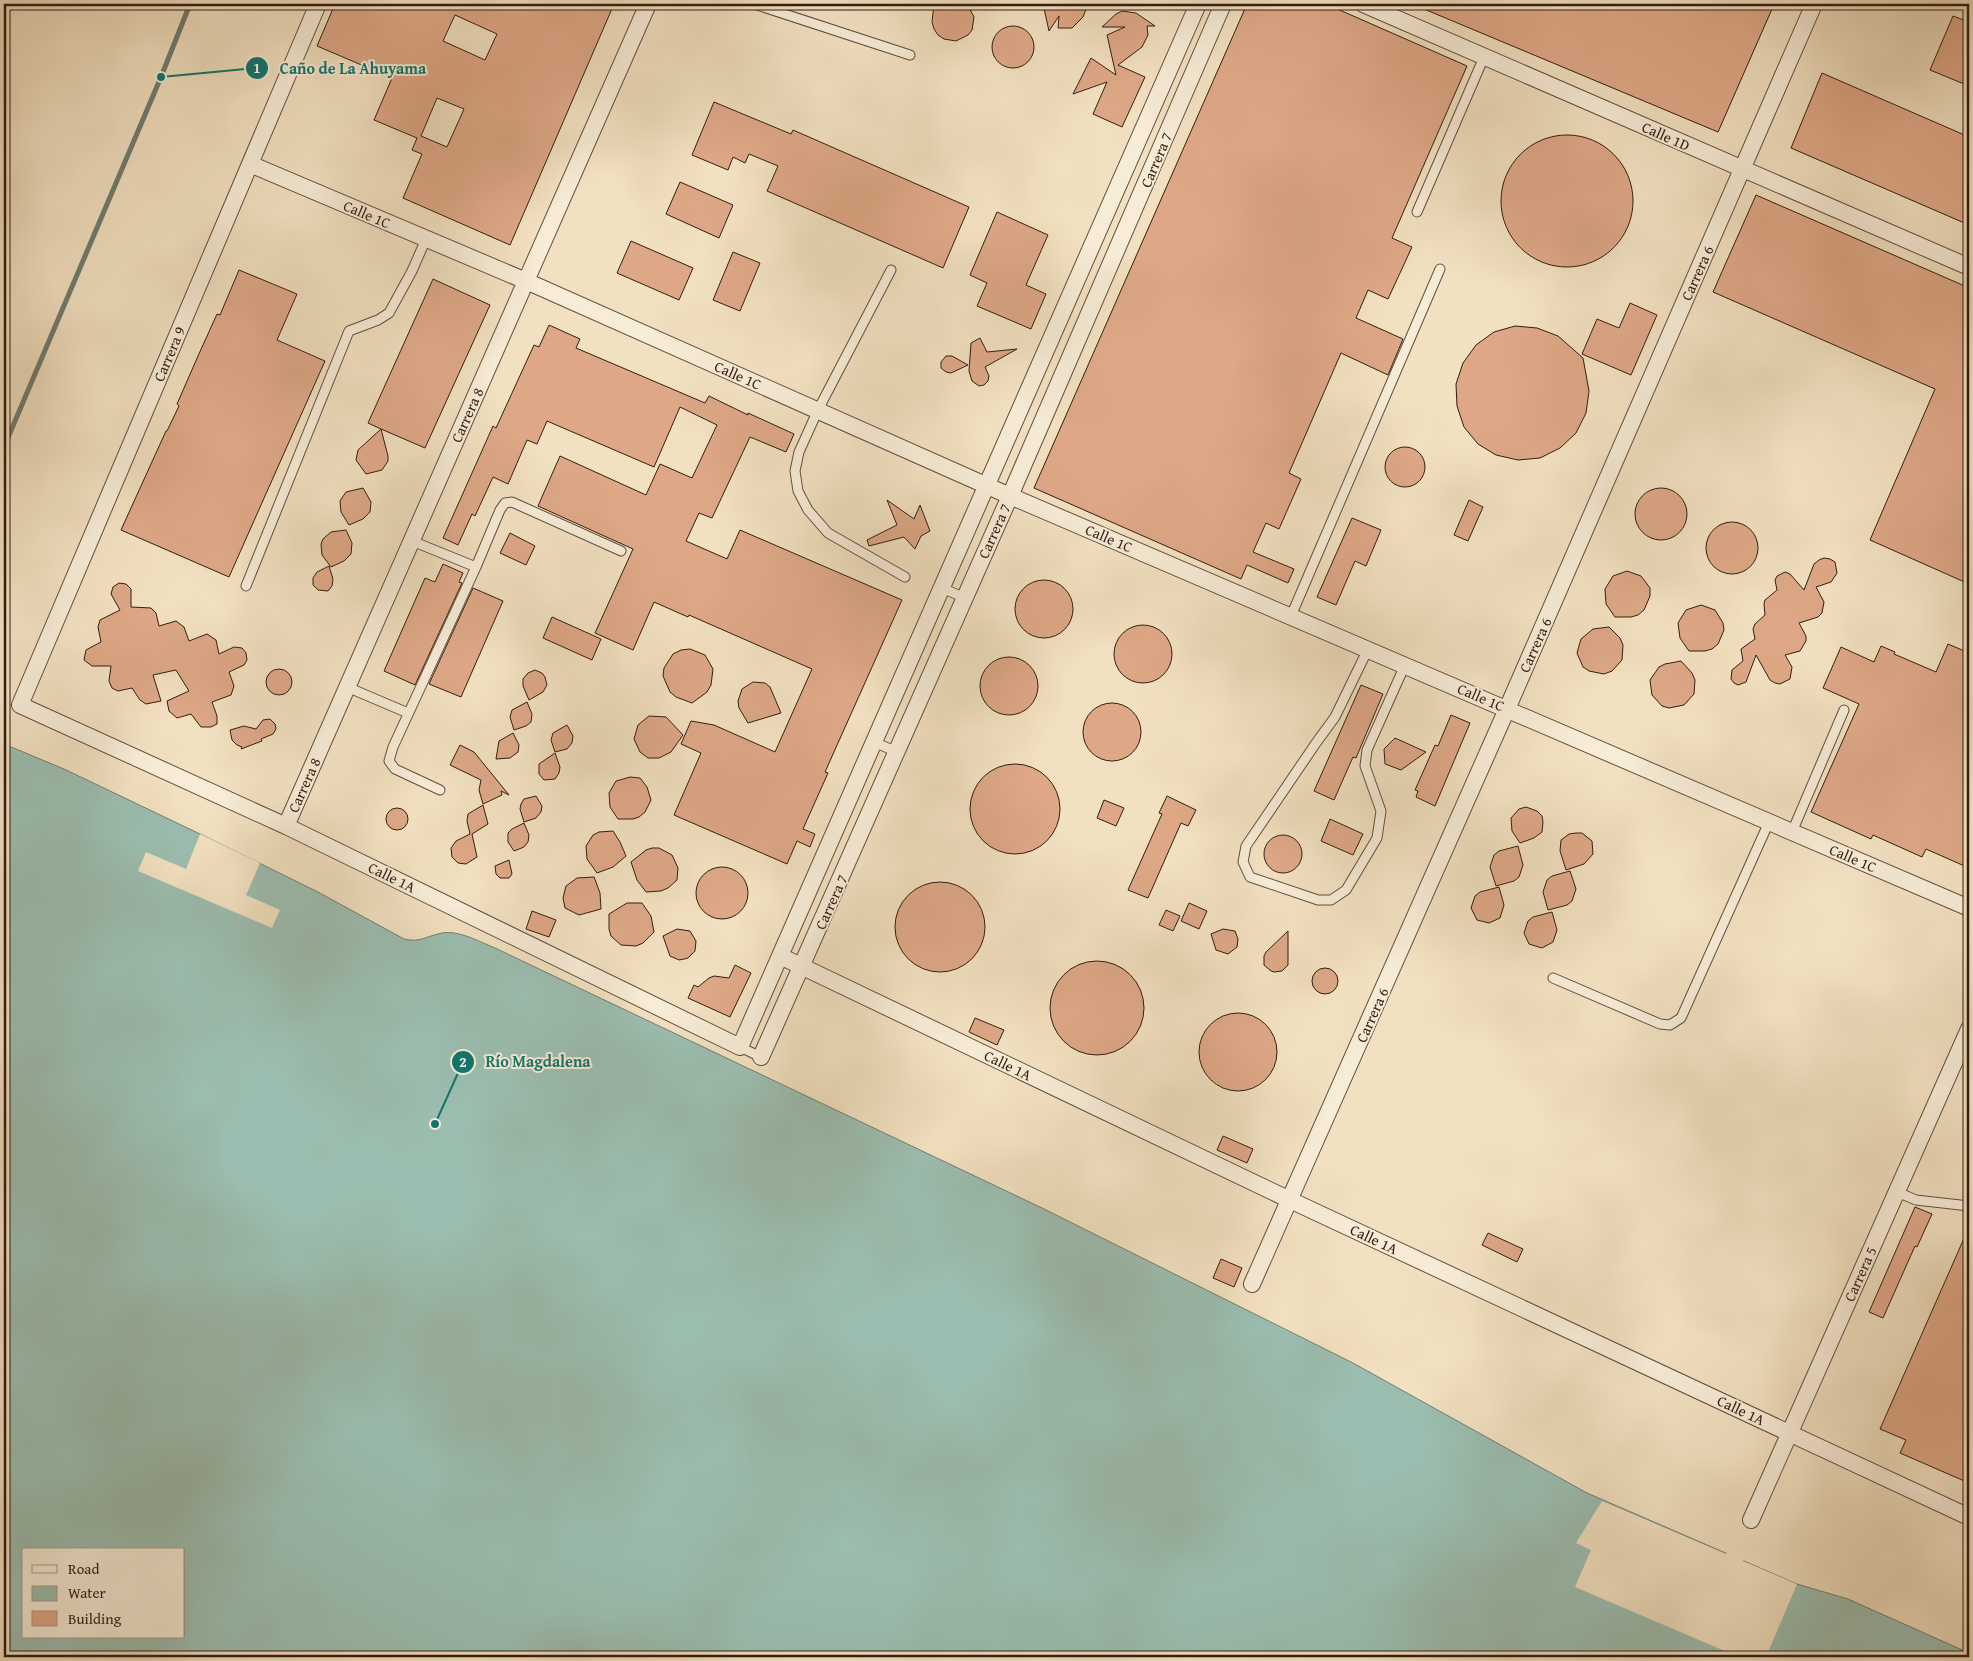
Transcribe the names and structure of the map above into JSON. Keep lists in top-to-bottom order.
{
  "streets": {
    "street": [
      "Calle 1D",
      "Carrera 7",
      "Calle 1C",
      "Carrera 6",
      "Carrera 9",
      "Carrera 8",
      "Calle 1A",
      "Carrera 5"
    ]
  },
  "crossings": [
    ["Calle 1D", "Carrera 6"],
    ["Carrera 7", "Calle 1C"],
    ["Carrera 7", "Calle 1A"],
    ["Calle 1C", "Carrera 6"],
    ["Calle 1C", "Carrera 9"],
    ["Calle 1C", "Carrera 8"],
    ["Carrera 6", "Calle 1A"],
    ["Carrera 9", "Calle 1A"],
    ["Carrera 8", "Calle 1A"],
    ["Calle 1A", "Carrera 5"]
  ],
  "places": ["Caño de La Ahuyama", "Río Magdalena"],
  "legend": ["Road", "Water", "Building"]
}
